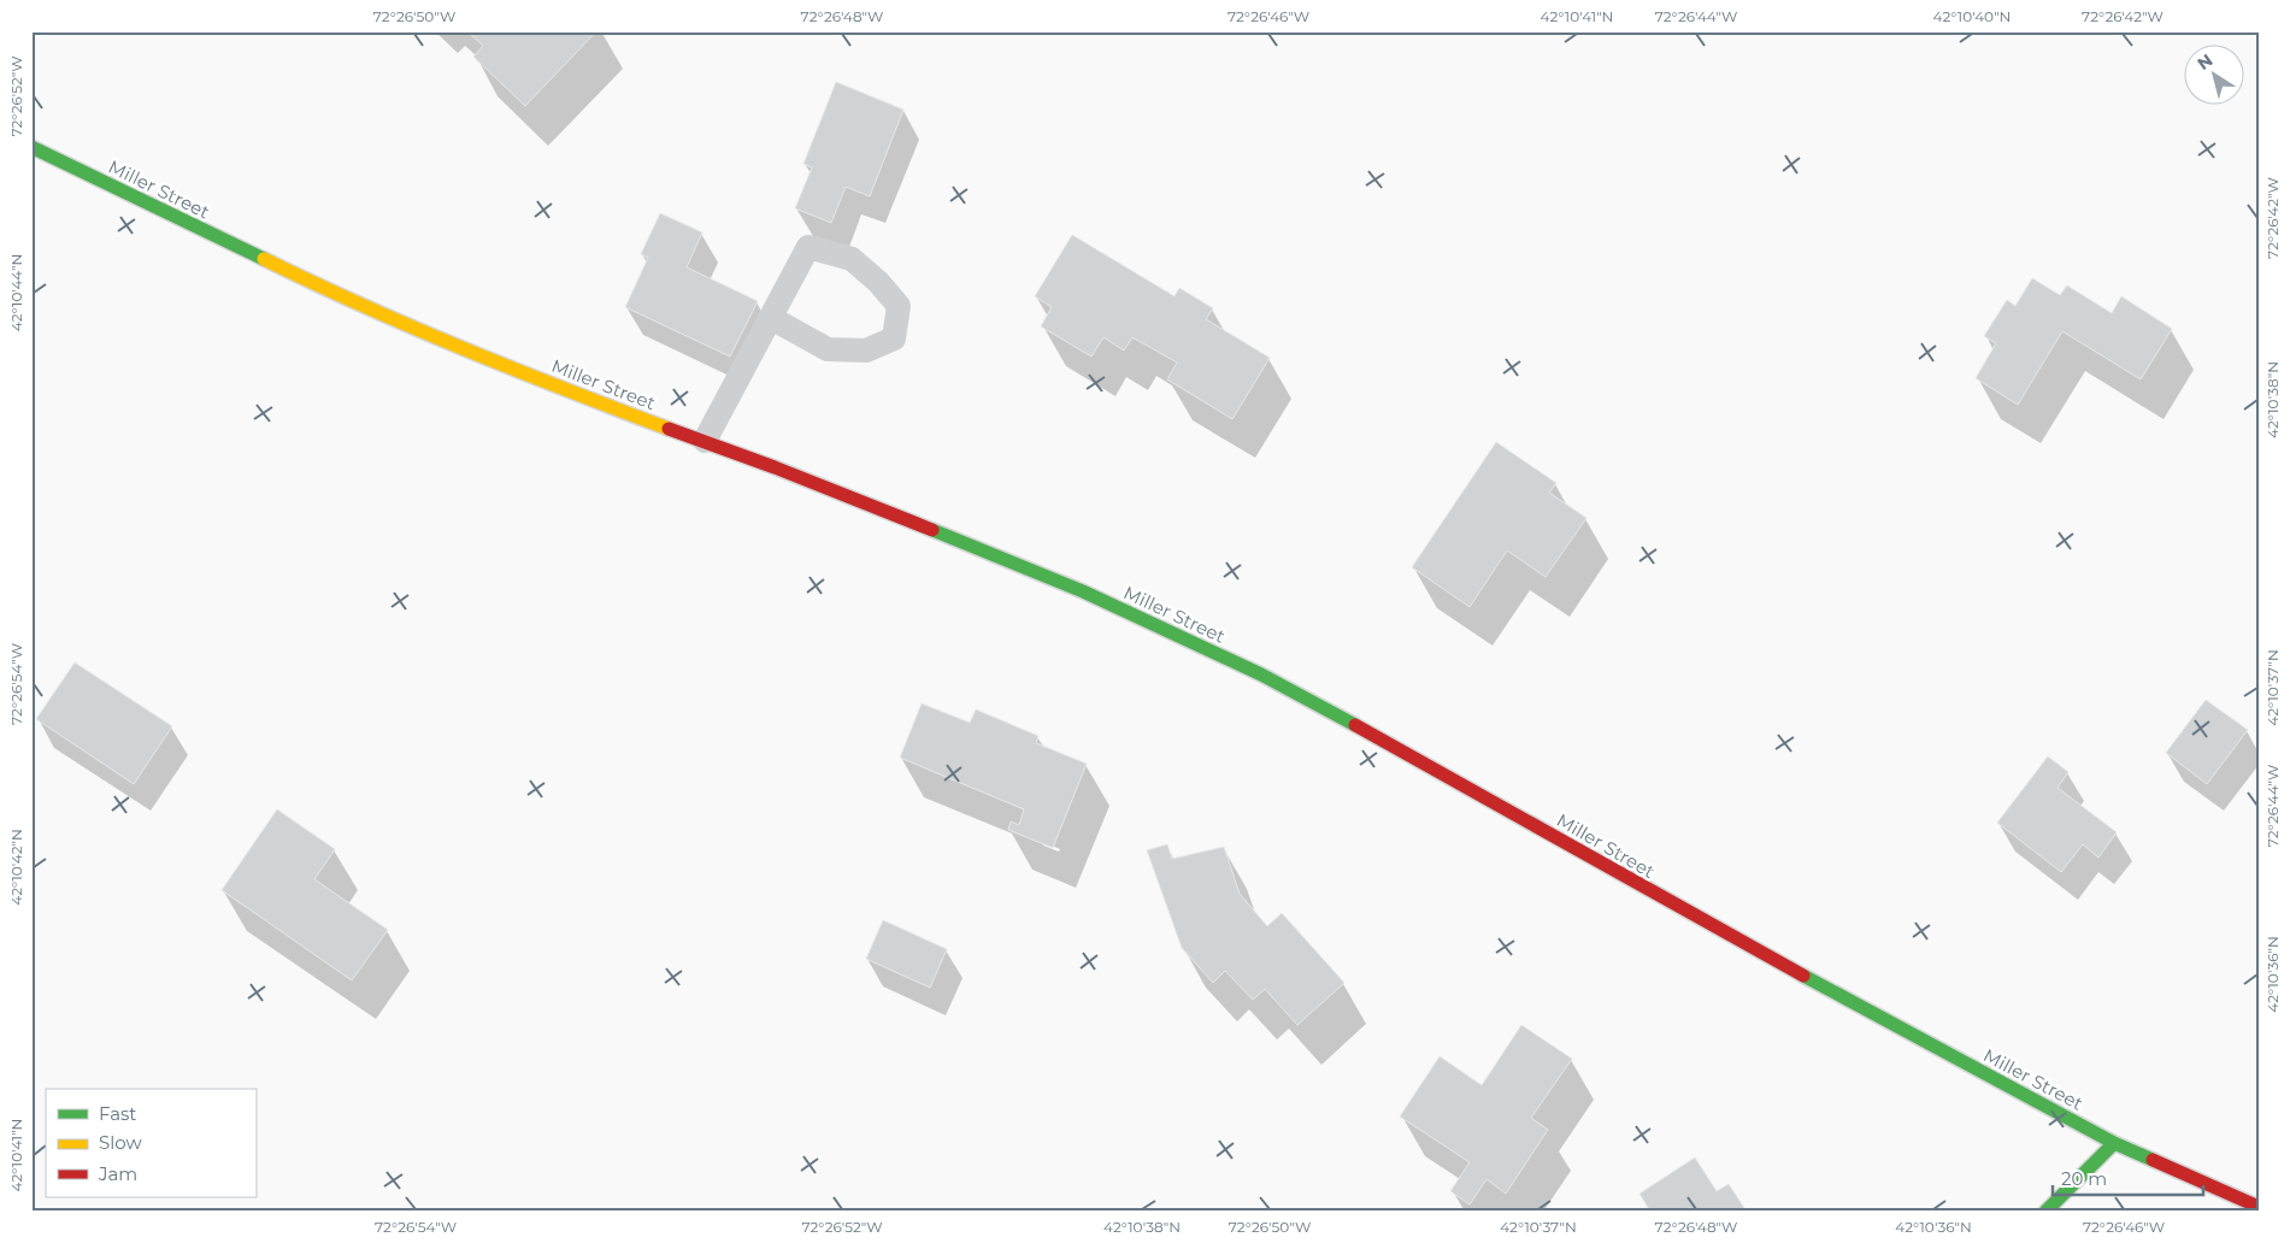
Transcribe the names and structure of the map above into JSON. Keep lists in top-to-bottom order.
{
  "streets": {
    "street": ["Miller Street"]
  },
  "legend": ["Fast", "Slow", "Jam"],
  "scale_bar": "20 m",
  "north": "top left",
  "coordinates": [
    "72°26'50\"W",
    "72°26'48\"W",
    "72°26'46\"W",
    "42°10'41\"N",
    "72°26'44\"W",
    "42°10'40\"N",
    "72°26'42\"W",
    "72°26'52\"W",
    "42°10'44\"N",
    "42°10'38\"N",
    "72°26'54\"W",
    "42°10'37\"N",
    "42°10'42\"N",
    "42°10'36\"N"
  ]
}
